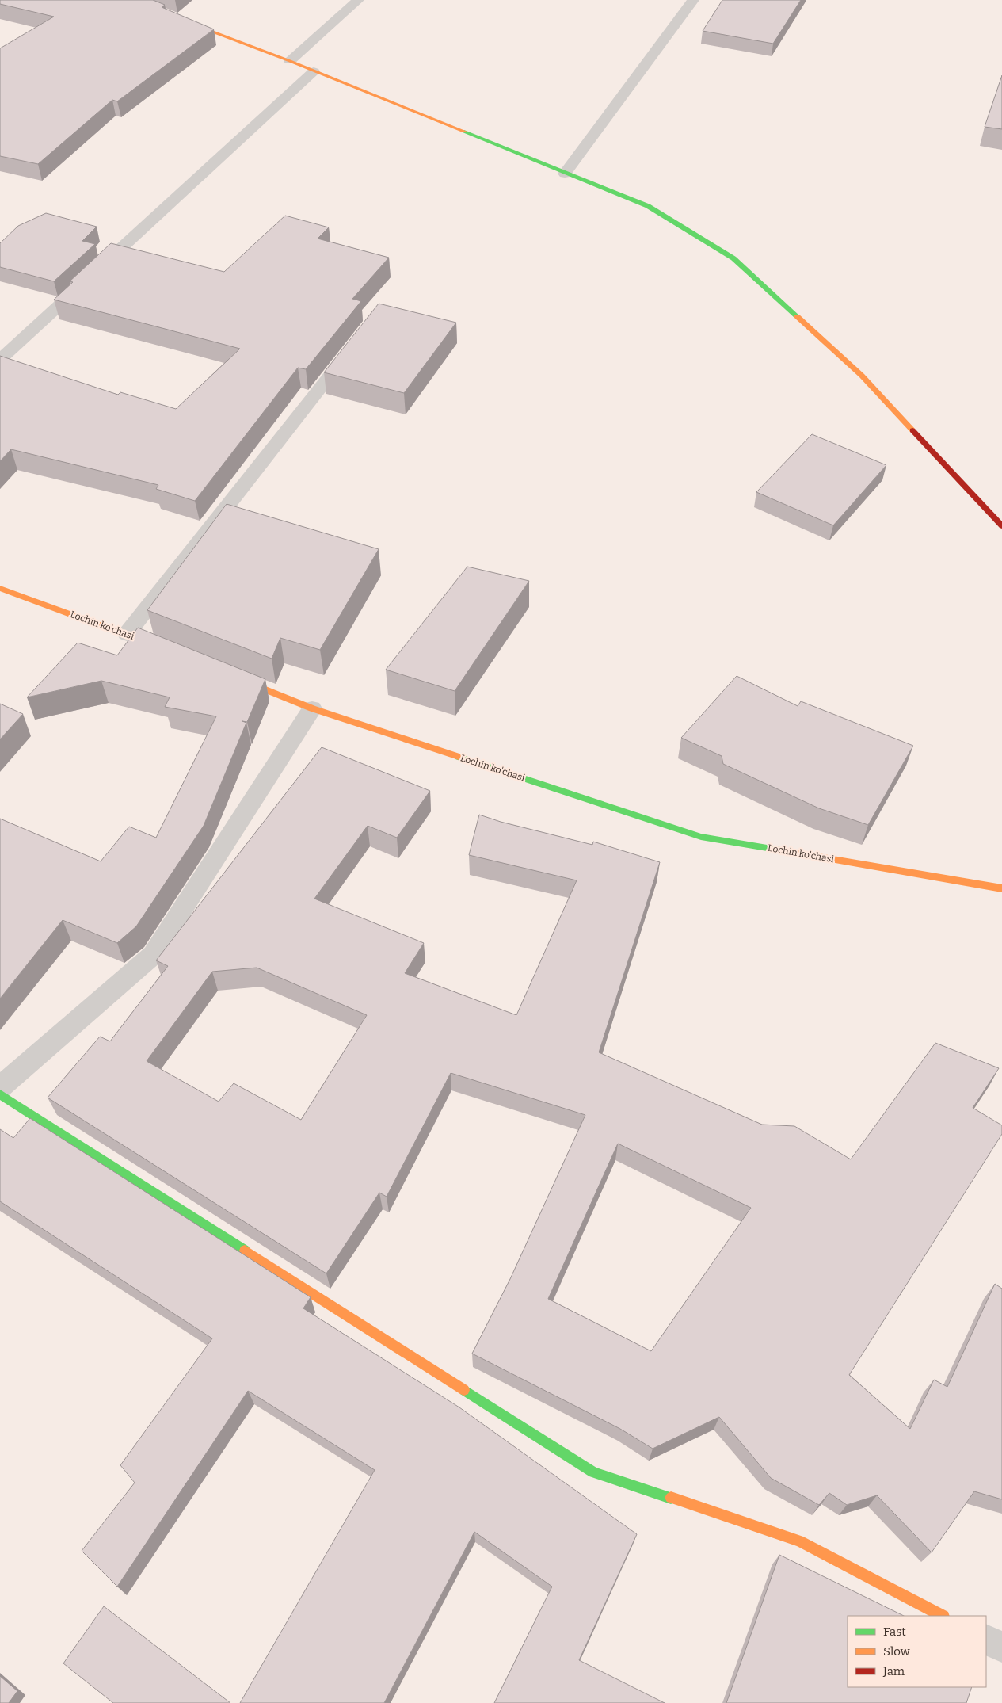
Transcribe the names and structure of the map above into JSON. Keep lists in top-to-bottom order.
{
  "streets": {
    "street": ["Lochin ko'chasi"]
  },
  "legend": ["Fast", "Slow", "Jam"]
}
